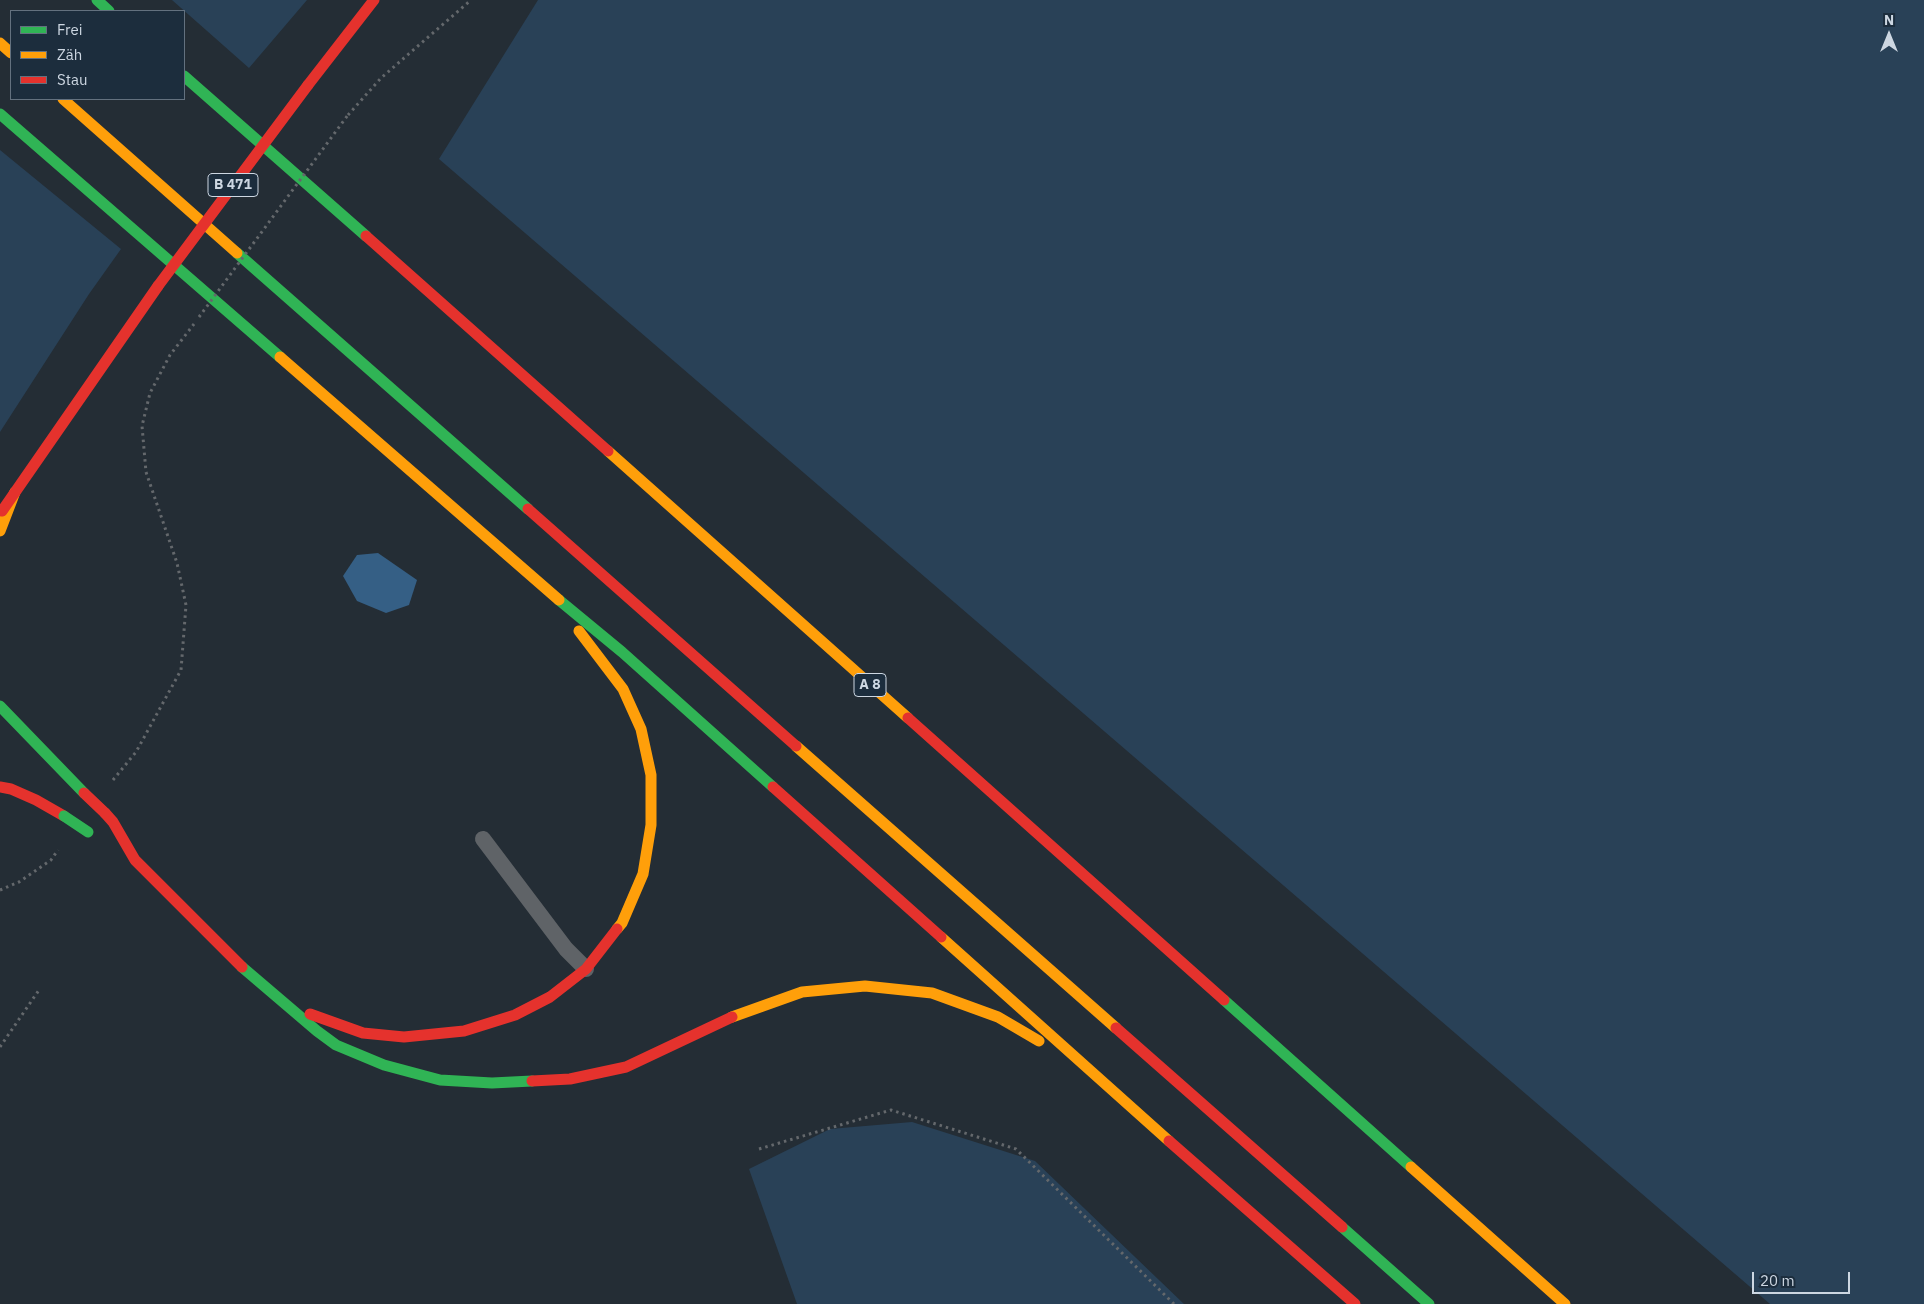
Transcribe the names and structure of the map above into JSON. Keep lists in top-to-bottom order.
{
  "streets": {
    "main road": ["B 471", "A 8"]
  },
  "legend": ["Frei", "Zäh", "Stau"],
  "scale_bar": "20 m",
  "north": "top"
}
